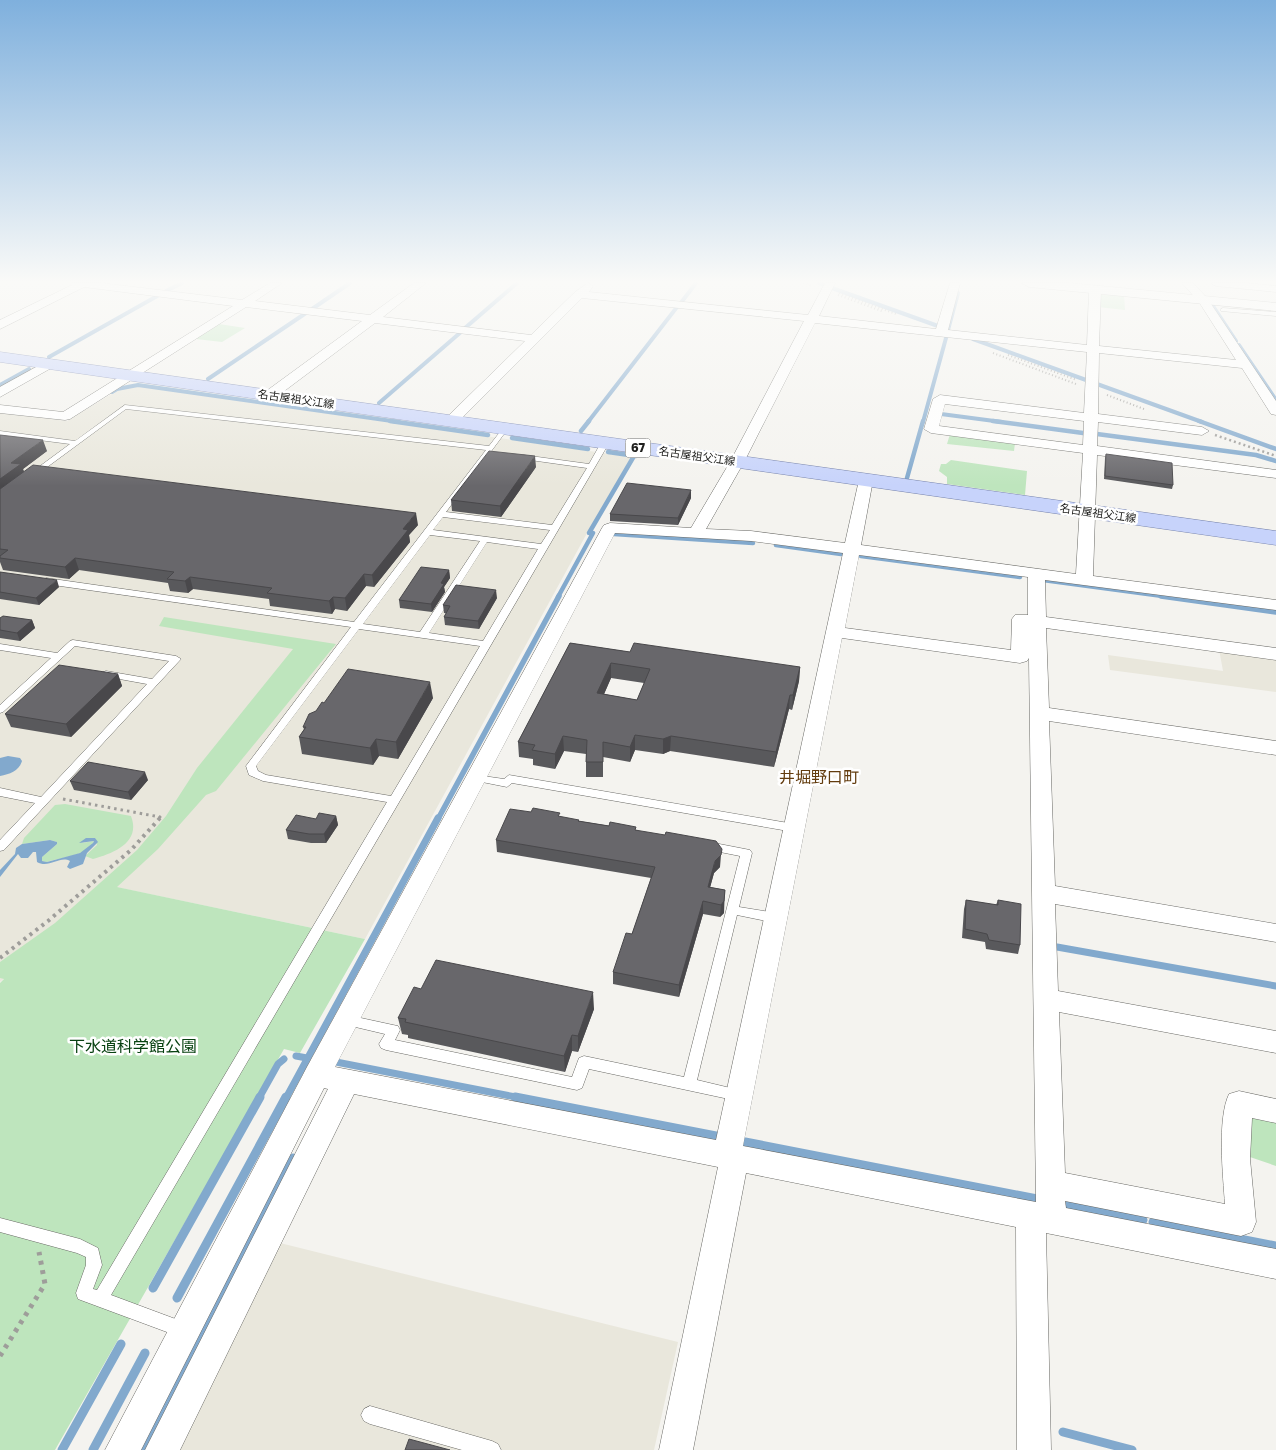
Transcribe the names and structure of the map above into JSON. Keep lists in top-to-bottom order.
{
  "streets": {
    "main road": ["名古屋祖父江線", "67"]
  },
  "districts": ["井堀野口町"],
  "parks": ["下水道科学館公園"]
}
